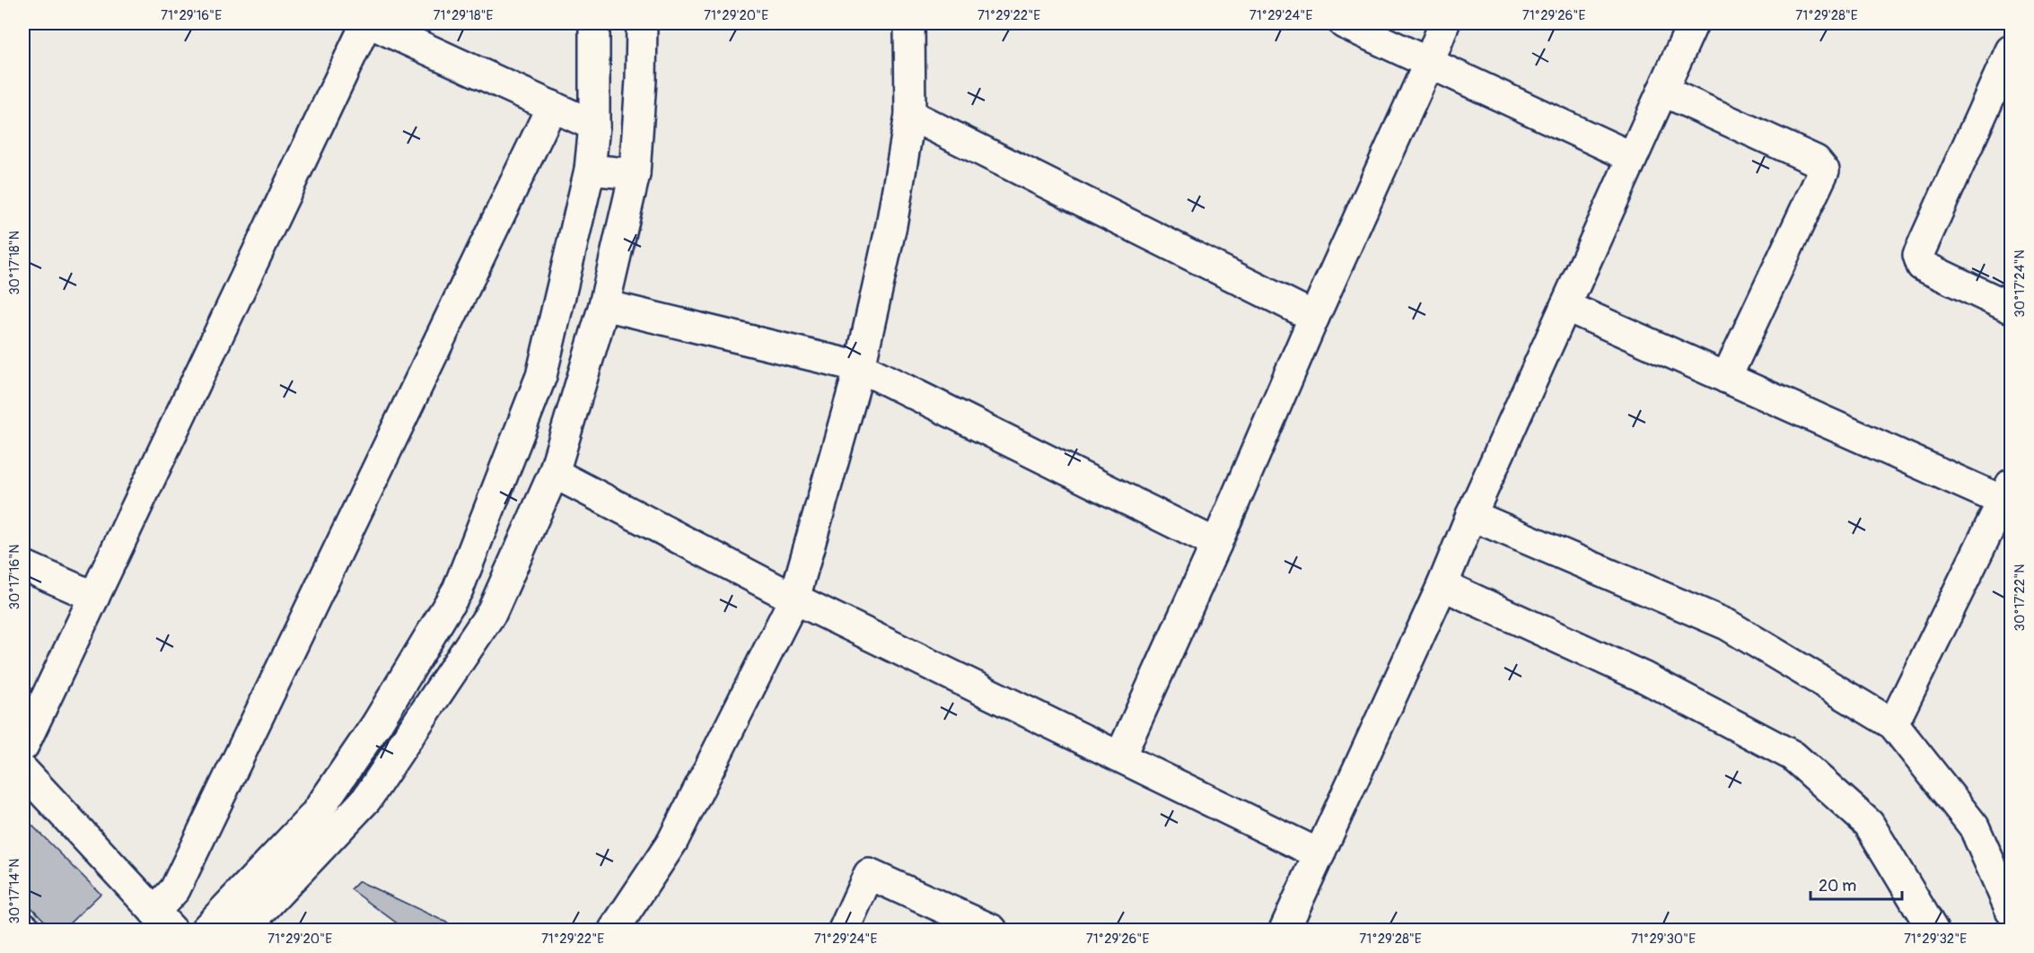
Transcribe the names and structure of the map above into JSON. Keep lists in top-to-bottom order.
{
  "scale_bar": "20 m",
  "coordinates": [
    "71°29'16\"E",
    "71°29'18\"E",
    "71°29'20\"E",
    "71°29'22\"E",
    "71°29'24\"E",
    "71°29'26\"E",
    "71°29'28\"E",
    "30°17'18\"N",
    "30°17'24\"N",
    "30°17'16\"N",
    "30°17'22\"N",
    "30°17'14\"N",
    "71°29'30\"E",
    "71°29'32\"E"
  ]
}
